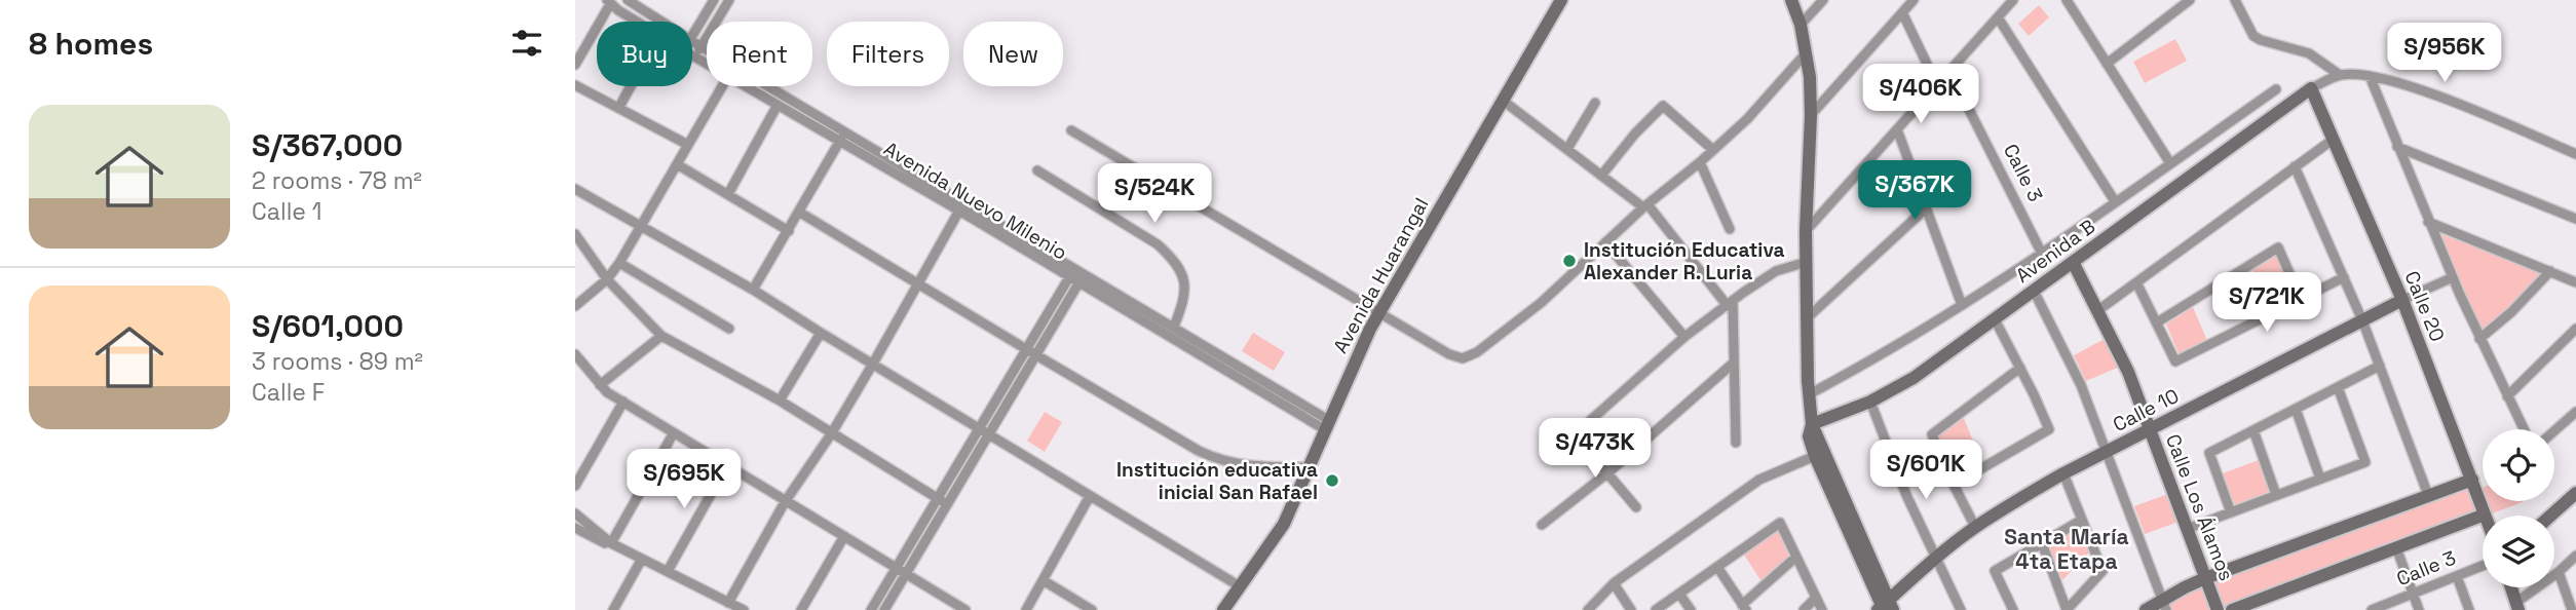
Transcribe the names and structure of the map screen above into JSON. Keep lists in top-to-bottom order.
{
  "streets": {
    "street": [
      "Calle 3",
      "Avenida Nuevo Milenio",
      "Avenida B",
      "Avenida Huarangal",
      "Calle 20",
      "Calle 10",
      "Calle Los Álamos"
    ]
  },
  "crossings": [
    ["Calle 3", "Avenida B"],
    ["Avenida Nuevo Milenio", "Avenida Huarangal"],
    ["Avenida B", "Calle 20"],
    ["Avenida B", "Calle Los Álamos"],
    ["Calle 20", "Calle 10"],
    ["Calle 10", "Calle Los Álamos"]
  ],
  "districts": ["Santa María 4ta Etapa"],
  "places": ["Institución Educativa Alexander R. Luria", "Institución educativa inicial San Rafael"],
  "page": {
    "heading": "8 homes",
    "chip": [
      "Buy",
      "Rent",
      "Filters",
      "New"
    ],
    "price": [
      "S/956K",
      "S/406K",
      "S/367K",
      "S/524K",
      "S/721K",
      "S/473K",
      "S/601K",
      "S/695K"
    ],
    "list": [
      {
        "name": "S/367,000",
        "note": "2 rooms · 78 m² · Calle 1"
      },
      {
        "name": "S/601,000",
        "note": "3 rooms · 89 m² · Calle F"
      }
    ]
  }
}
